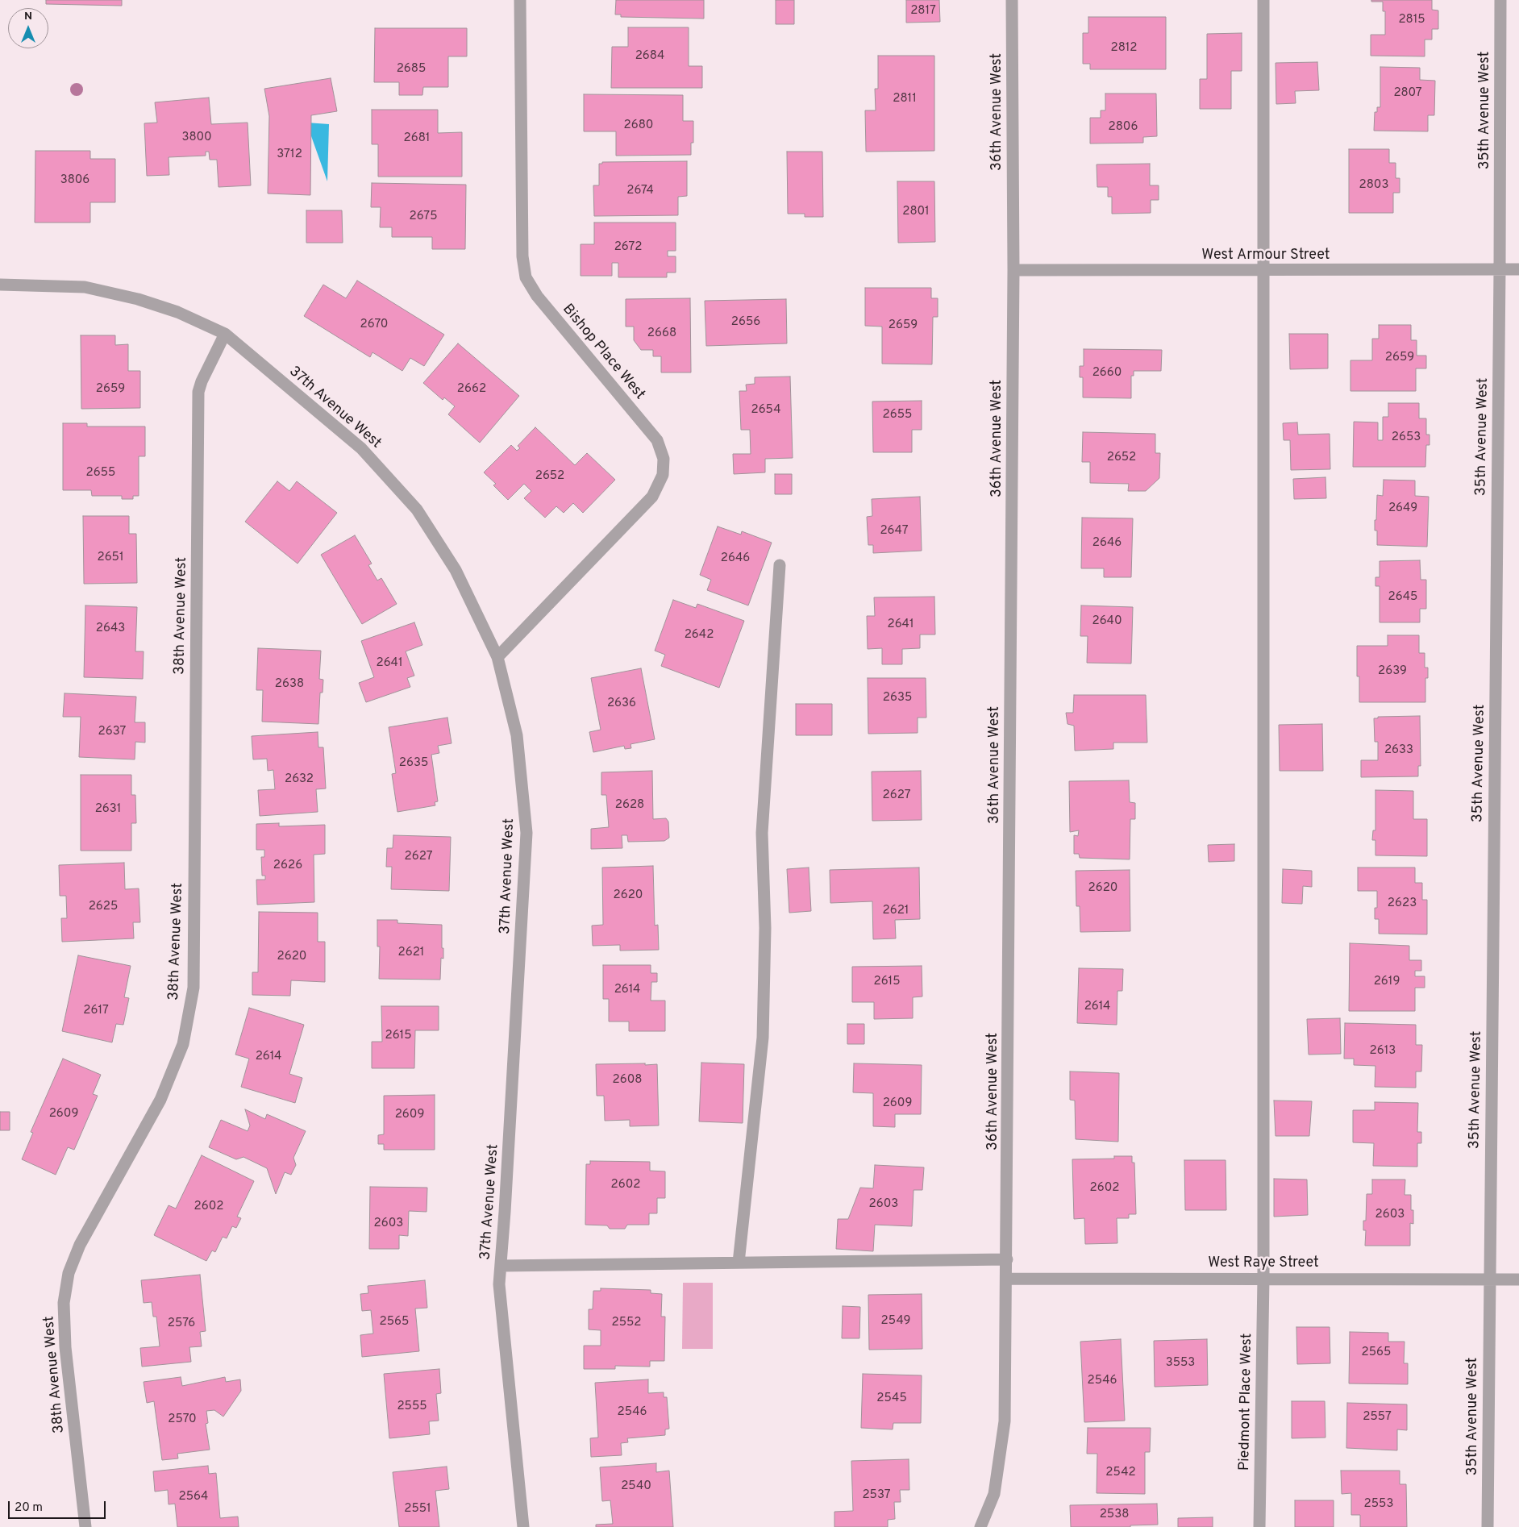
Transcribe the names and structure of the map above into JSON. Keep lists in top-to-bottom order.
{
  "streets": {
    "street": [
      "35th Avenue West",
      "36th Avenue West",
      "West Armour Street",
      "Bishop Place West",
      "37th Avenue West",
      "38th Avenue West",
      "West Raye Street",
      "Piedmont Place West"
    ]
  },
  "crossings": [
    ["35th Avenue West", "West Armour Street"],
    ["35th Avenue West", "West Raye Street"],
    ["36th Avenue West", "West Armour Street"],
    ["36th Avenue West", "West Raye Street"],
    ["West Armour Street", "Piedmont Place West"],
    ["Bishop Place West", "37th Avenue West"],
    ["37th Avenue West", "38th Avenue West"],
    ["West Raye Street", "Piedmont Place West"]
  ],
  "house_numbers": [
    "2817",
    "2815",
    "2812",
    "2684",
    "2685",
    "2807",
    "2811",
    "2680",
    "2806",
    "3800",
    "2681",
    "3712",
    "3806",
    "2803",
    "2674",
    "2801",
    "2675",
    "2672",
    "2656",
    "2670",
    "2659",
    "2668",
    "2659",
    "2660",
    "2659",
    "2662",
    "2654",
    "2655",
    "2653",
    "2652",
    "2655",
    "2652",
    "2649",
    "2647",
    "2646",
    "2651",
    "2646",
    "2645",
    "2640",
    "2641",
    "2643",
    "2642",
    "2641",
    "2639",
    "2638",
    "2635",
    "2636",
    "2637",
    "2633",
    "2635",
    "2632",
    "2627",
    "2628",
    "2631",
    "2627",
    "2626",
    "2620",
    "2620",
    "2623",
    "2625",
    "2621",
    "2621",
    "2620",
    "2615",
    "2619",
    "2614",
    "2614",
    "2617",
    "2615",
    "2613",
    "2614",
    "2608",
    "2609",
    "2609",
    "2609",
    "2602",
    "2602",
    "2603",
    "2602",
    "2603",
    "2603",
    "2549",
    "2565",
    "2552",
    "2576",
    "2565",
    "3553",
    "2546",
    "2545",
    "2555",
    "2546",
    "2557",
    "2570",
    "2542",
    "2540",
    "2537",
    "2564",
    "2553",
    "2551",
    "2538"
  ],
  "scale_bar": "20 m",
  "north": "top"
}
